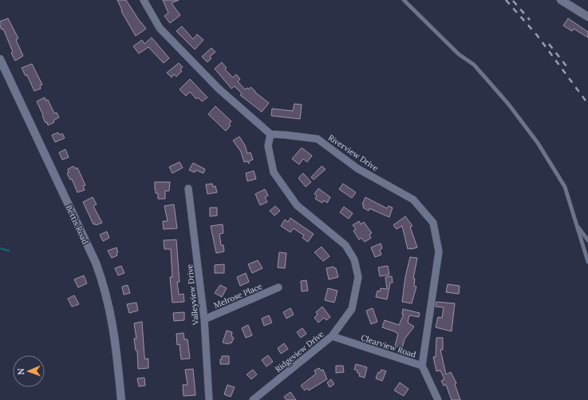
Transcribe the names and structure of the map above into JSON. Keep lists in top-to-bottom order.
{
  "streets": {
    "street": [
      "Riverview Drive",
      "Bettis Road",
      "Valleyview Drive",
      "Melrose Place",
      "Clearview Road",
      "Ridgeview Drive"
    ]
  },
  "crossings": [
    ["Riverview Drive", "Clearview Road"],
    ["Riverview Drive", "Ridgeview Drive"],
    ["Valleyview Drive", "Melrose Place"],
    ["Clearview Road", "Ridgeview Drive"]
  ],
  "north": "left"
}
